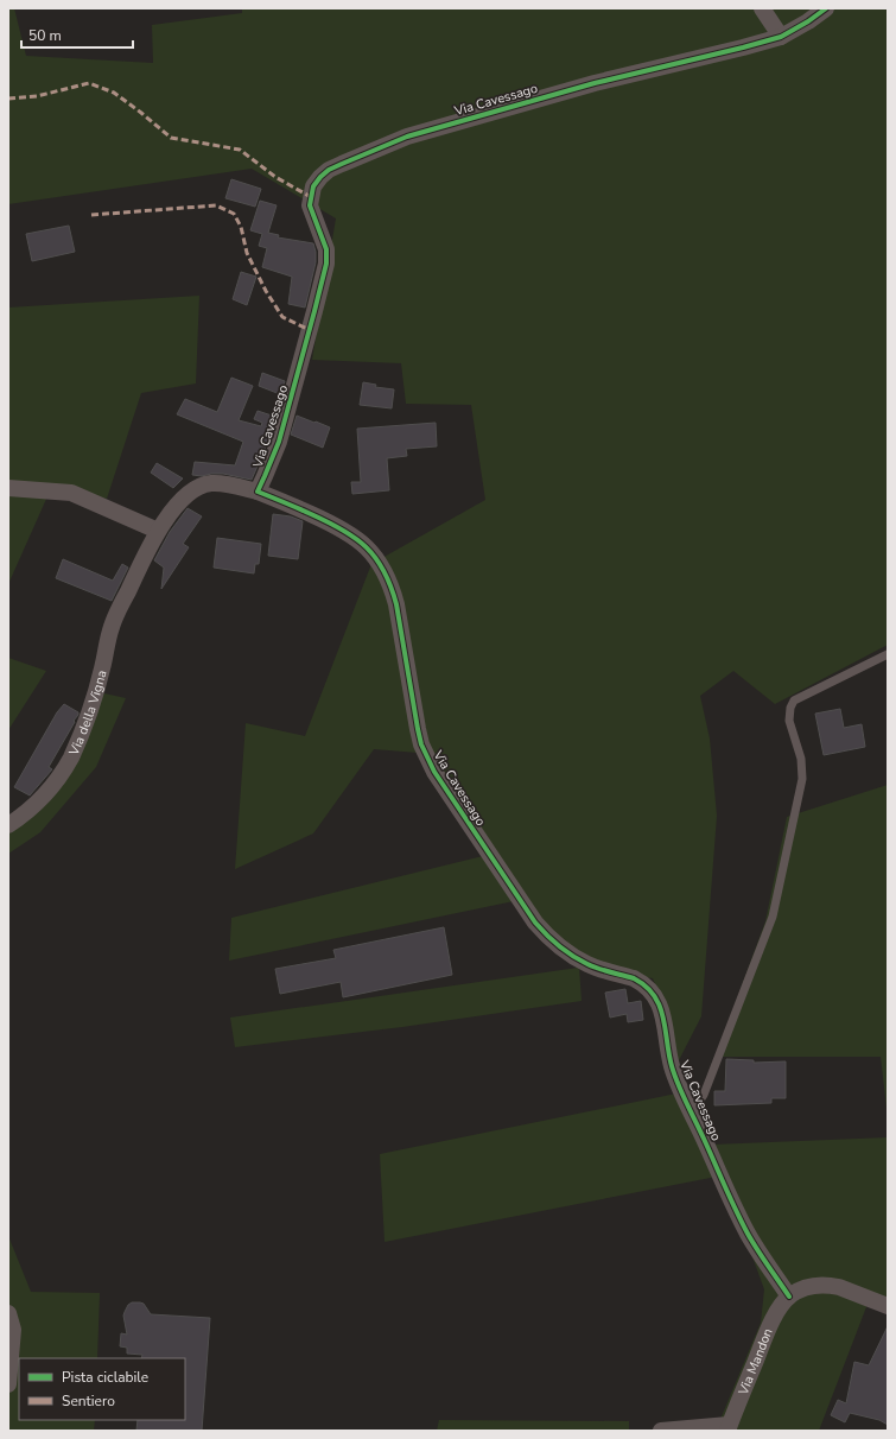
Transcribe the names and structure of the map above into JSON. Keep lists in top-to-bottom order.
{
  "streets": {
    "street": ["Via Cavessago", "Via della Vigna", "Via Mandon"]
  },
  "crossings": [
    ["Via Cavessago", "Via della Vigna"],
    ["Via Cavessago", "Via Mandon"]
  ],
  "legend": ["Pista ciclabile", "Sentiero"],
  "scale_bar": "50 m"
}
